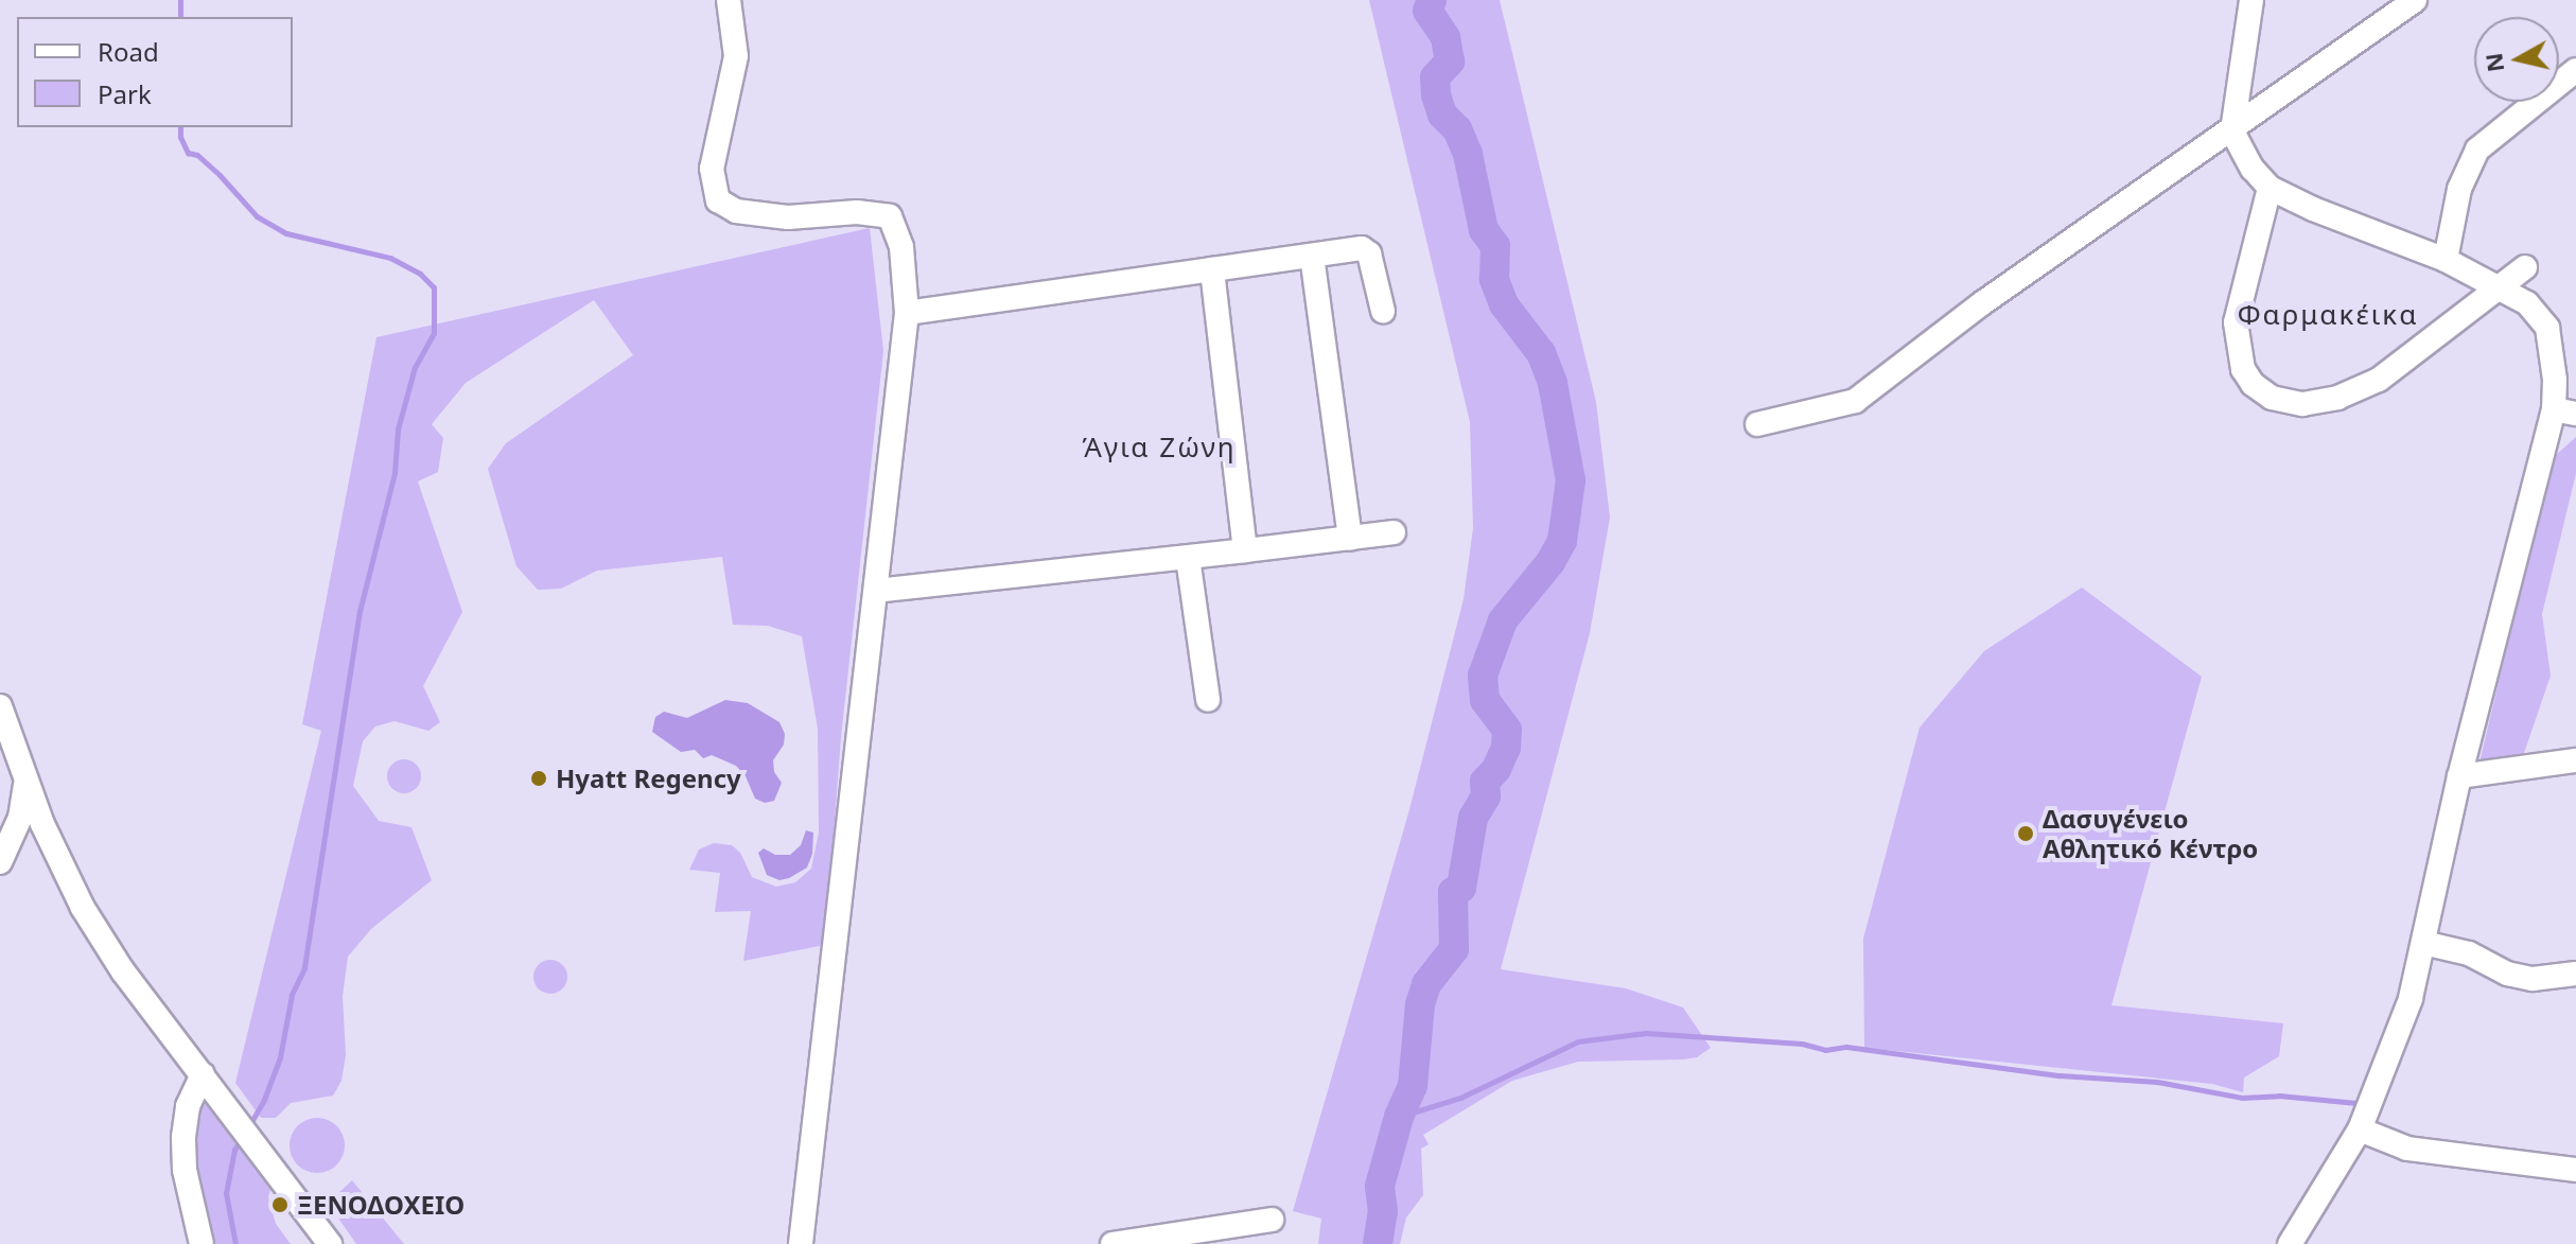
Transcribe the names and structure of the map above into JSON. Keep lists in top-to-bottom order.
{
  "districts": ["Φαρμακέικα", "Άγια Ζώνη"],
  "places": ["Hyatt Regency", "Δασυγένειο Αθλητικό Κέντρο", "ΞΕΝΟΔΟΧΕΙΟ"],
  "legend": ["Road", "Park"],
  "north": "left"
}
